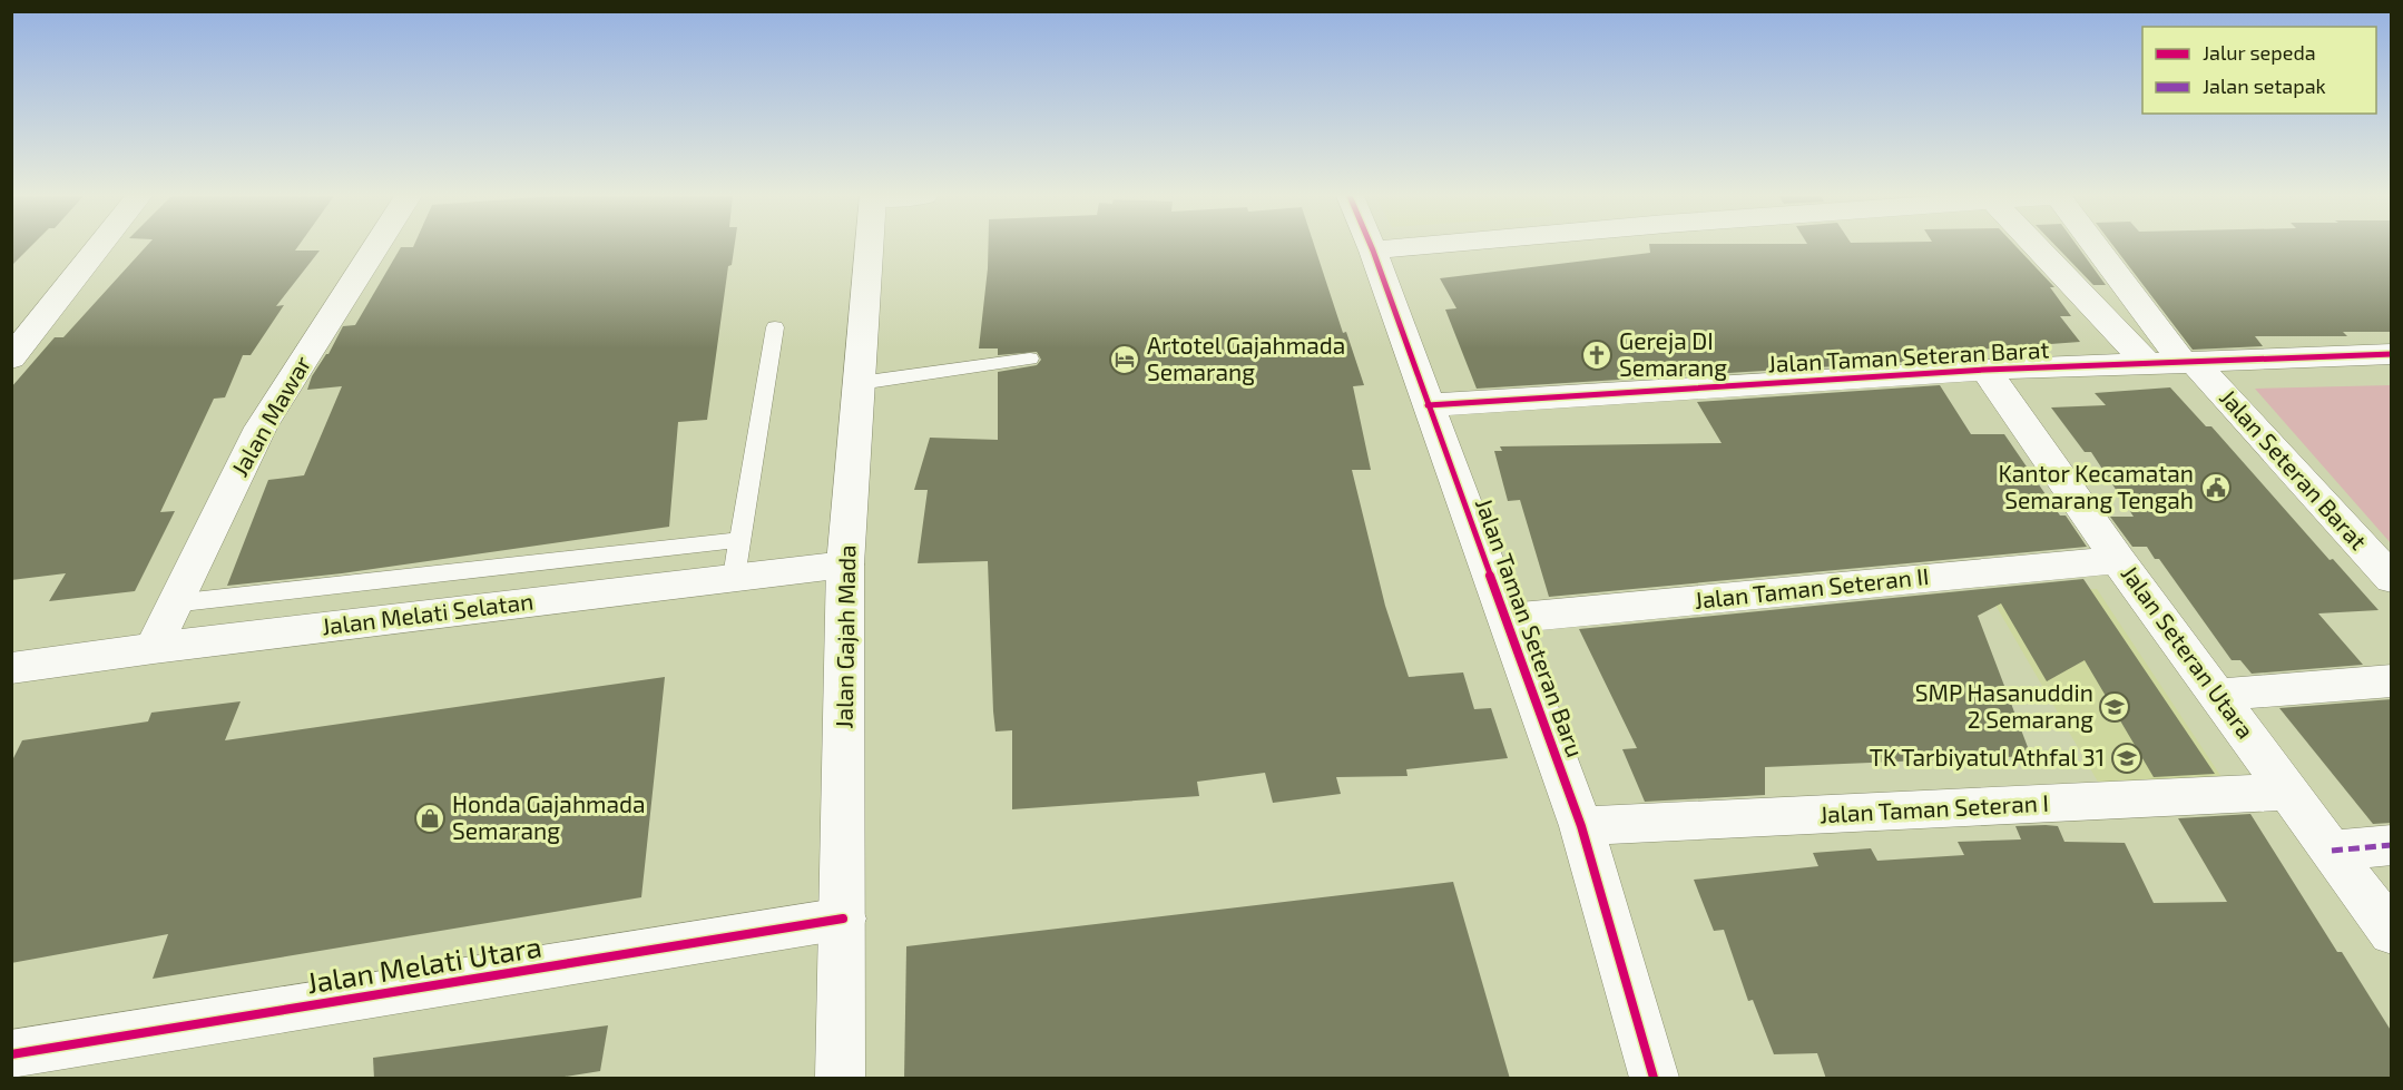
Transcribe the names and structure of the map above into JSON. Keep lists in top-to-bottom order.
{
  "streets": {
    "street": [
      "Jalan Taman Seteran Barat",
      "Jalan Mawar",
      "Jalan Seteran Barat",
      "Jalan Taman Seteran II",
      "Jalan Melati Selatan",
      "Jalan Taman Seteran Baru",
      "Jalan Gajah Mada",
      "Jalan Seteran Utara",
      "Jalan Taman Seteran I",
      "Jalan Melati Utara"
    ]
  },
  "crossings": [
    ["Jalan Taman Seteran Barat", "Jalan Seteran Barat"],
    ["Jalan Taman Seteran Barat", "Jalan Taman Seteran Baru"],
    ["Jalan Taman Seteran Barat", "Jalan Seteran Utara"],
    ["Jalan Mawar", "Jalan Melati Selatan"],
    ["Jalan Taman Seteran II", "Jalan Taman Seteran Baru"],
    ["Jalan Taman Seteran II", "Jalan Seteran Utara"],
    ["Jalan Melati Selatan", "Jalan Gajah Mada"],
    ["Jalan Taman Seteran Baru", "Jalan Taman Seteran I"],
    ["Jalan Gajah Mada", "Jalan Melati Utara"],
    ["Jalan Seteran Utara", "Jalan Taman Seteran I"]
  ],
  "places": {
    "church": ["Gereja DI Semarang"],
    "hotel": ["Artotel Gajahmada Semarang"],
    "public building": ["Kantor Kecamatan Semarang Tengah"],
    "school or university": ["SMP Hasanuddin 2 Semarang", "TK Tarbiyatul Athfal 31"],
    "shop": ["Honda Gajahmada Semarang"]
  },
  "legend": ["Jalur sepeda", "Jalan setapak"]
}
